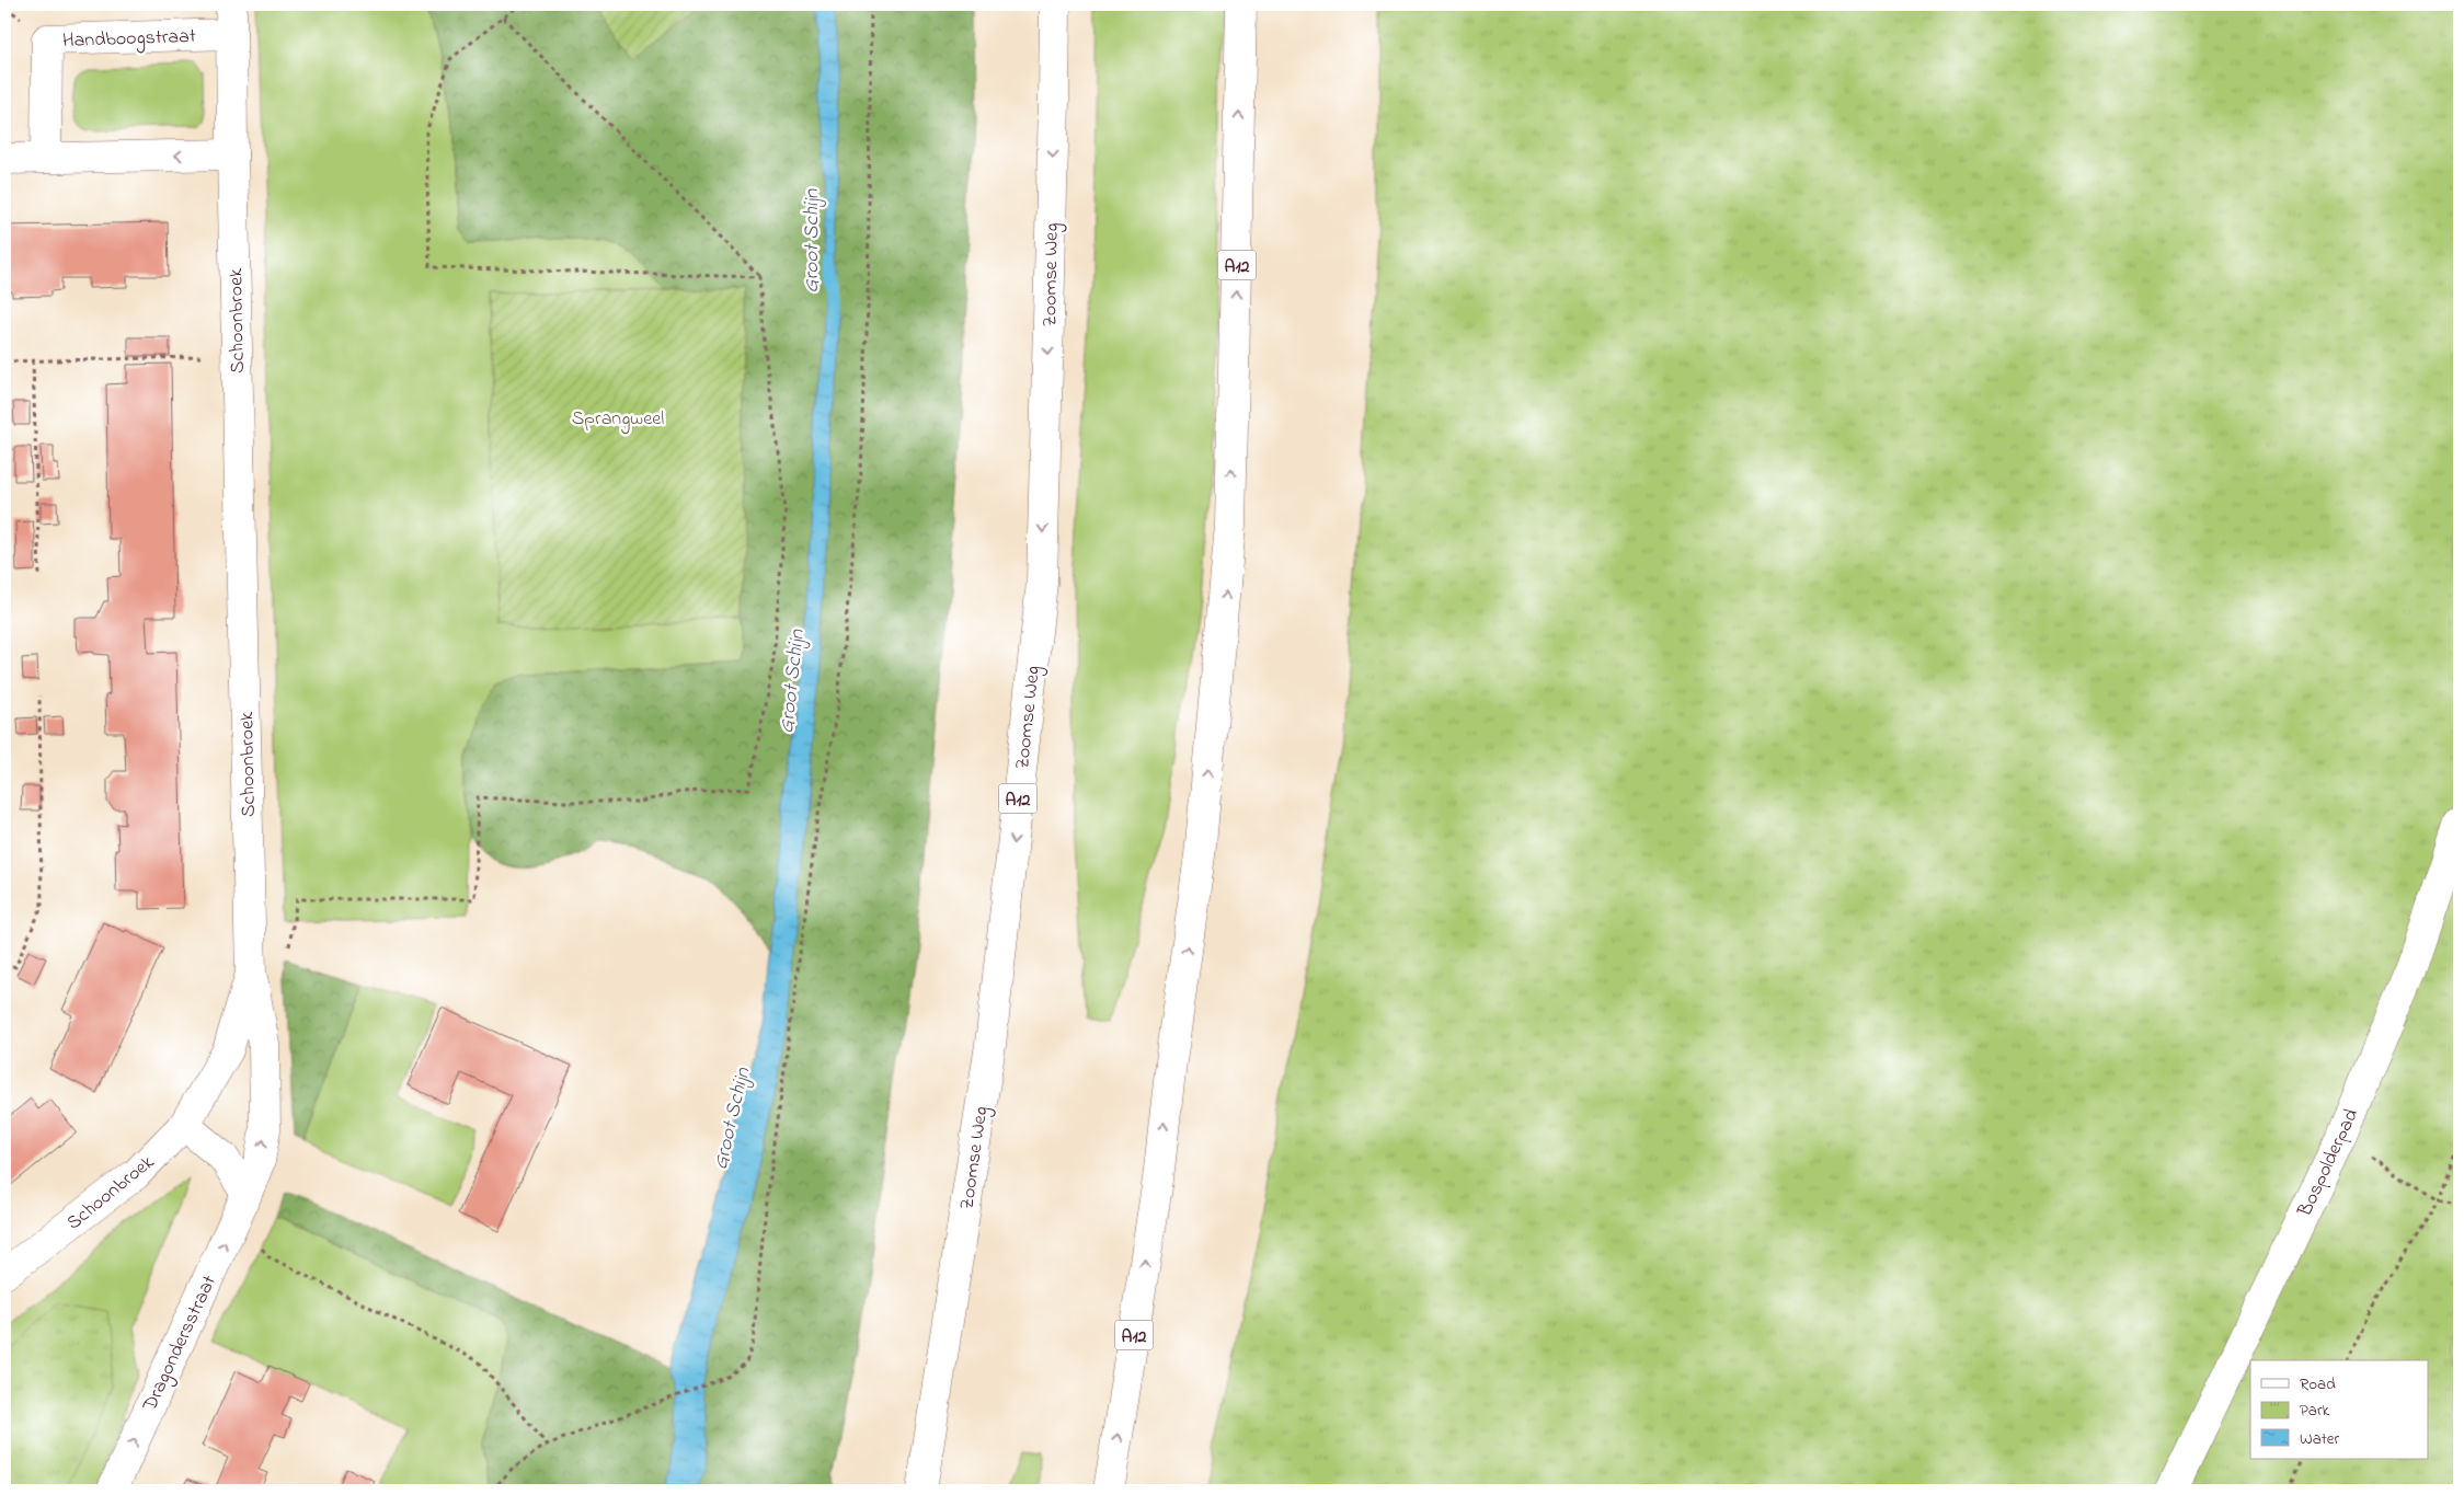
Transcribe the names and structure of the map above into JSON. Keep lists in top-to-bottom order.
{
  "streets": {
    "main road": [
      "Handboogstraat",
      "A12",
      "Zoomse Weg",
      "Schoonbroek",
      "Bospolderpad",
      "Dragondersstraat"
    ]
  },
  "crossings": [
    ["Handboogstraat", "Schoonbroek"],
    ["Schoonbroek", "Dragondersstraat"]
  ],
  "one_way": ["Dragondersstraat"],
  "water": ["Groot Schijn"],
  "parks": ["Sprangweel"],
  "legend": ["Road", "Park", "Water"]
}
